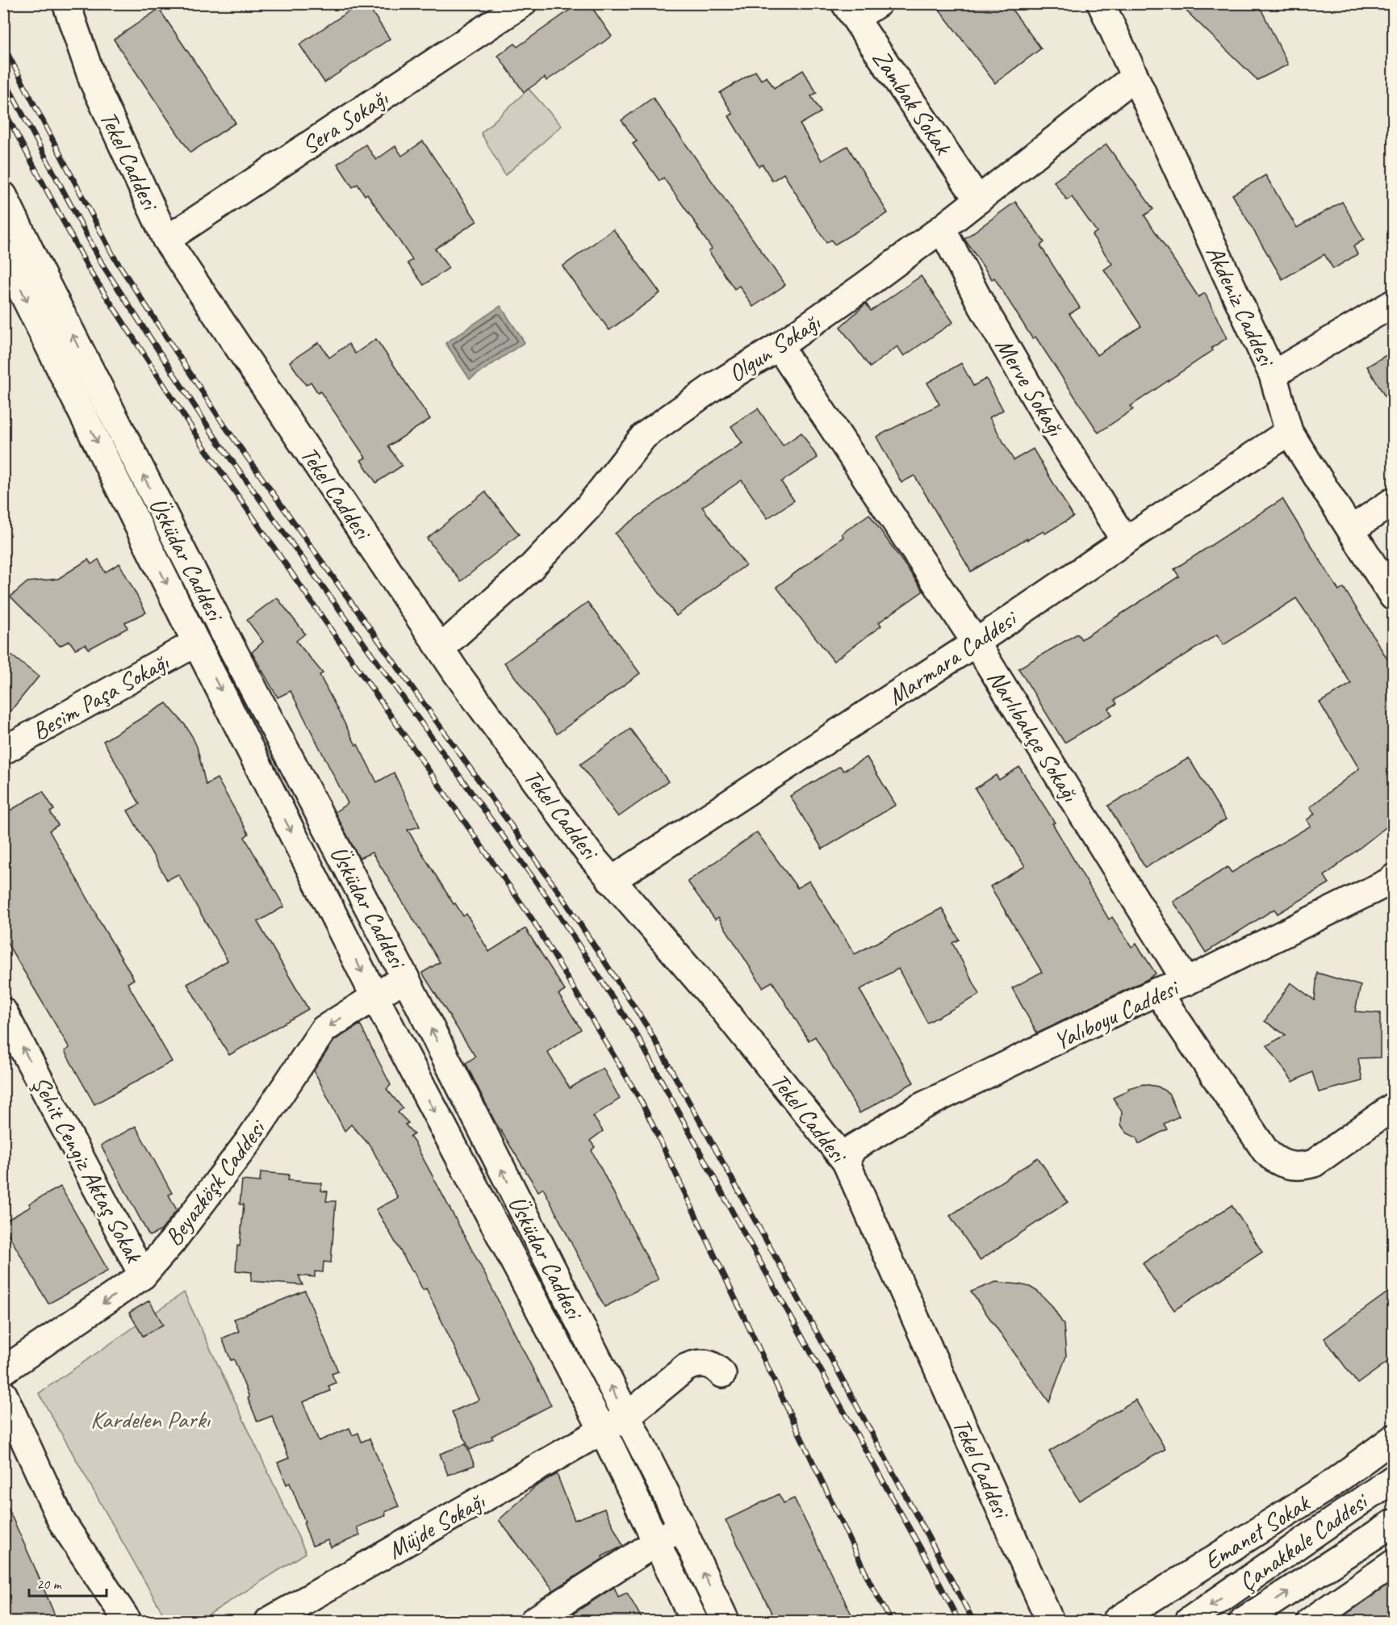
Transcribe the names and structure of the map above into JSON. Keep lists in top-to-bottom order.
{
  "streets": {
    "street": [
      "Zambak Sokak",
      "Sera Sokağı",
      "Tekel Caddesi",
      "Akdeniz Caddesi",
      "Olgun Sokağı",
      "Merve Sokağı",
      "Üsküdar Caddesi",
      "Marmara Caddesi",
      "Besim Paşa Sokağı",
      "Narlıbahçe Sokağı",
      "Yalıboyu Caddesi",
      "Şehit Cengiz Aktaş Sokak",
      "Beyazköşk Caddesi",
      "Müjde Sokağı",
      "Emanet Sokak",
      "Çanakkale Caddesi"
    ]
  },
  "crossings": [
    ["Zambak Sokak", "Olgun Sokağı"],
    ["Sera Sokağı", "Tekel Caddesi"],
    ["Tekel Caddesi", "Olgun Sokağı"],
    ["Tekel Caddesi", "Marmara Caddesi"],
    ["Tekel Caddesi", "Yalıboyu Caddesi"],
    ["Akdeniz Caddesi", "Olgun Sokağı"],
    ["Akdeniz Caddesi", "Marmara Caddesi"],
    ["Olgun Sokağı", "Merve Sokağı"],
    ["Olgun Sokağı", "Narlıbahçe Sokağı"],
    ["Merve Sokağı", "Marmara Caddesi"],
    ["Üsküdar Caddesi", "Besim Paşa Sokağı"],
    ["Üsküdar Caddesi", "Beyazköşk Caddesi"],
    ["Üsküdar Caddesi", "Müjde Sokağı"],
    ["Marmara Caddesi", "Narlıbahçe Sokağı"],
    ["Narlıbahçe Sokağı", "Yalıboyu Caddesi"],
    ["Şehit Cengiz Aktaş Sokak", "Beyazköşk Caddesi"]
  ],
  "one_way": ["Şehit Cengiz Aktaş Sokak", "Beyazköşk Caddesi"],
  "parks": ["Kardelen Parkı"],
  "scale_bar": "20 m"
}
